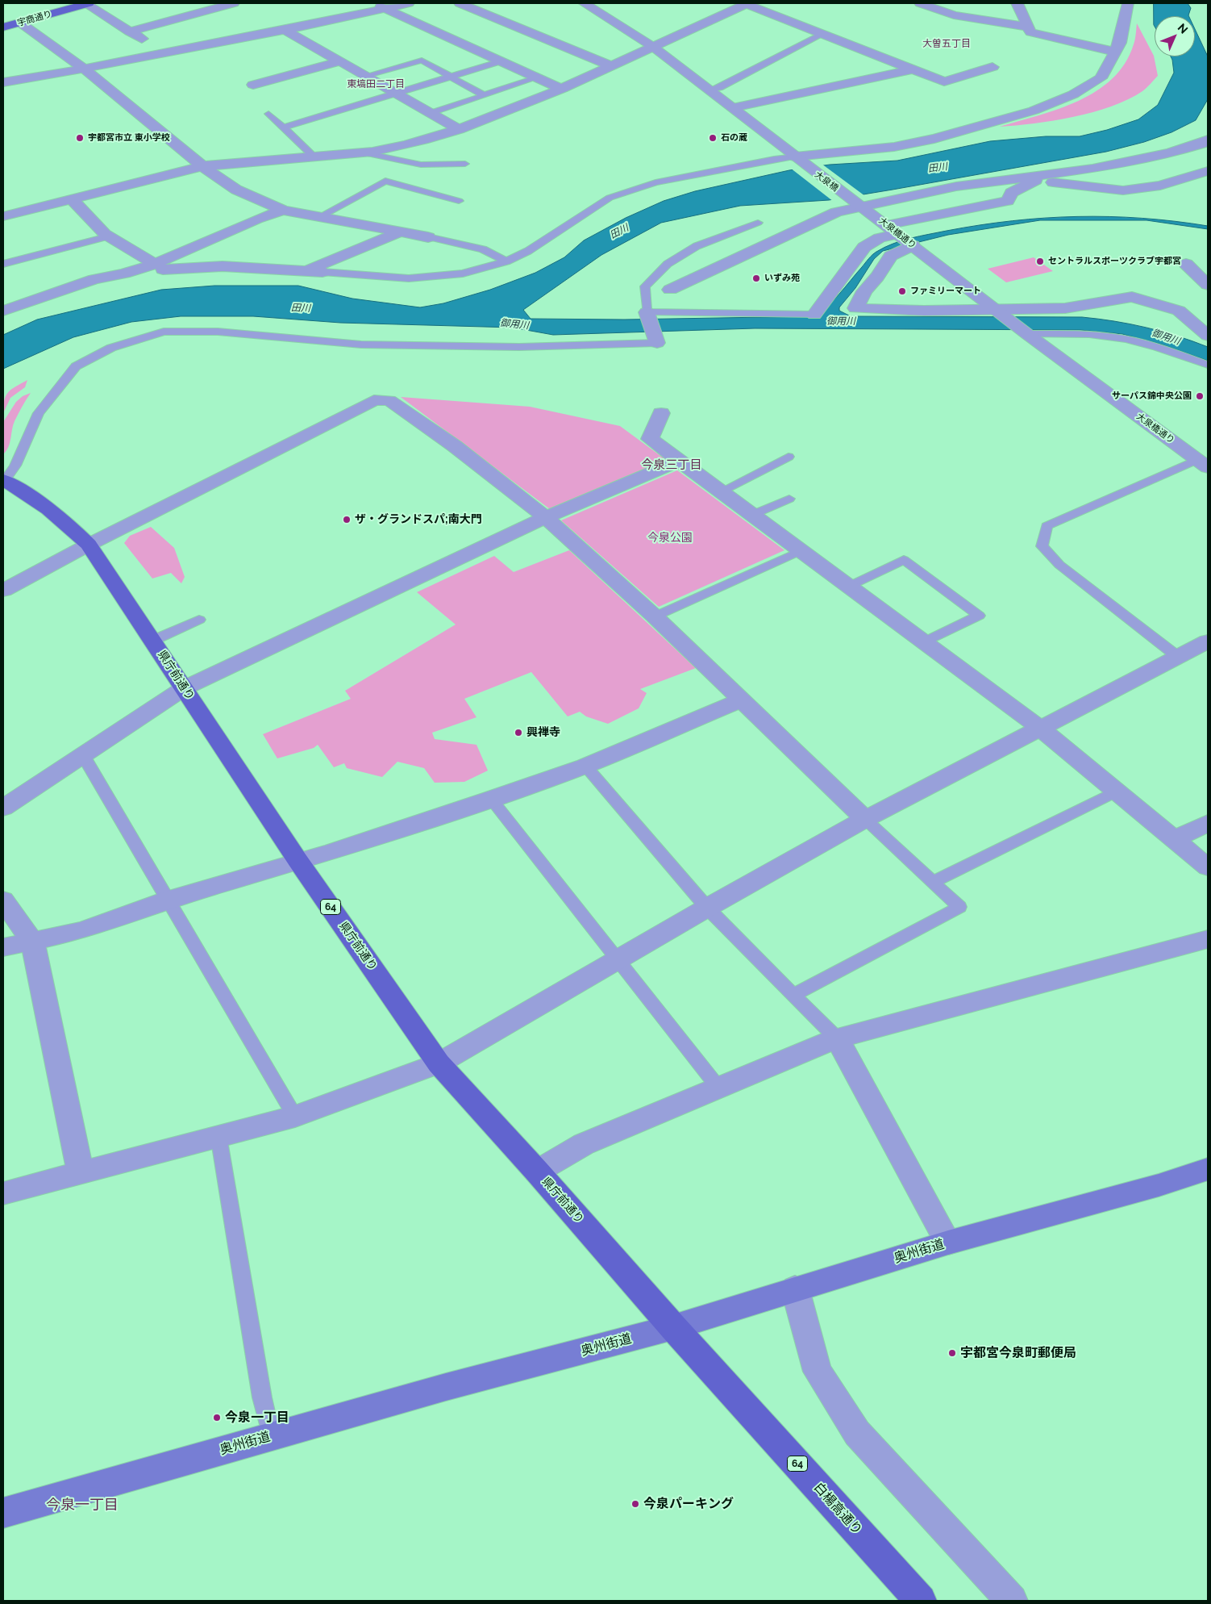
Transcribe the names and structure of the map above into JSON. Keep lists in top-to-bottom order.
{
  "streets": {
    "main road": [
      "宇商通り",
      "県庁前通り",
      "64",
      "奥州街道",
      "白楊高通り"
    ],
    "street": ["大泉橋", "大泉橋通り"]
  },
  "crossings": [
    ["大泉橋", "大泉橋通り"],
    ["県庁前通り", "奥州街道"],
    ["県庁前通り", "白楊高通り"],
    ["奥州街道", "白楊高通り"]
  ],
  "districts": [
    "大曽五丁目",
    "東塙田二丁目",
    "今泉三丁目",
    "今泉一丁目"
  ],
  "water": ["田川", "御用川"],
  "parks": ["今泉公園"],
  "places": [
    "宇都宮市立 東小学校",
    "石の蔵",
    "セントラルスポーツクラブ宇都宮",
    "いずみ苑",
    "ファミリーマート",
    "サーパス錦中央公園",
    "ザ・グランドスパ;南大門",
    "興禅寺",
    "宇都宮今泉町郵便局",
    "今泉一丁目",
    "今泉パーキング"
  ],
  "north": "top right"
}
